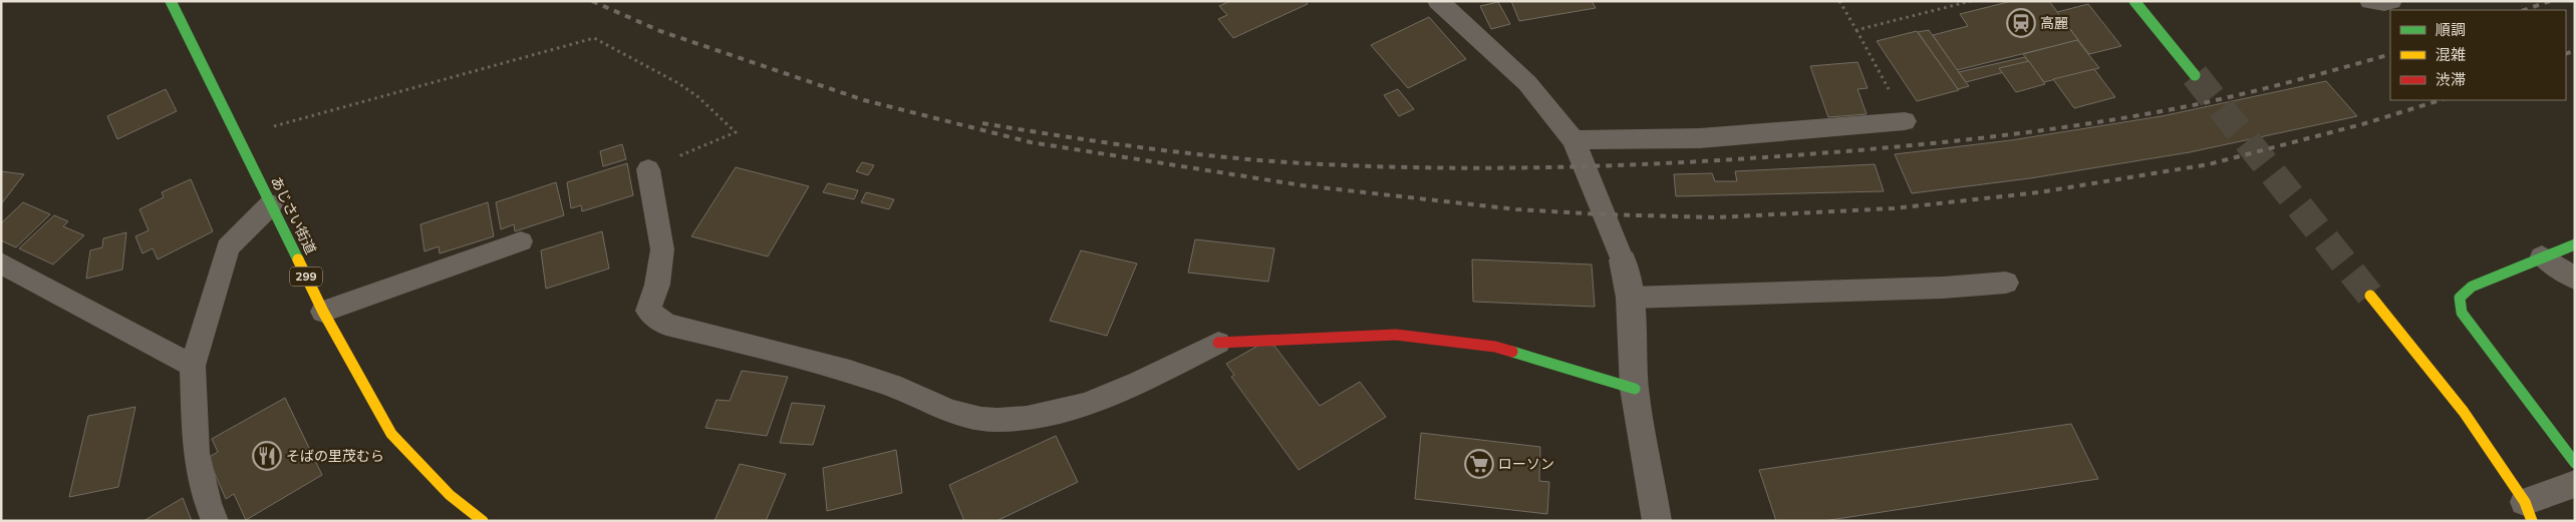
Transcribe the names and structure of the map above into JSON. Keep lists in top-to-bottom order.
{
  "streets": {
    "main road": ["あじさい街道", "299"]
  },
  "places": {
    "station": ["高麗"],
    "restaurant": ["そばの里茂むら"],
    "supermarket": ["ローソン"]
  },
  "legend": ["順調", "混雑", "渋滞"]
}
